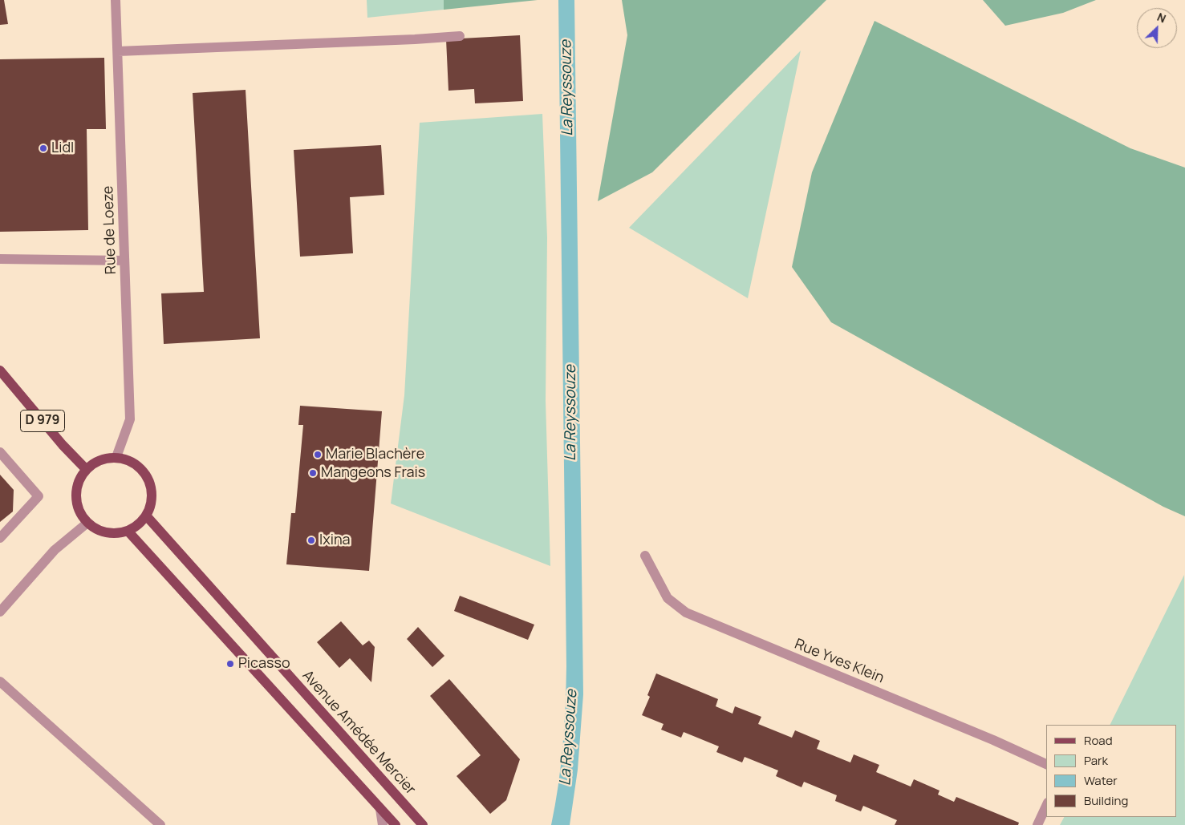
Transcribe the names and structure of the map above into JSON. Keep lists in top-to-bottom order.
{
  "streets": {
    "main road": ["D 979", "Avenue Amédée Mercier"],
    "street": ["Rue de Loeze", "Rue Yves Klein"]
  },
  "crossings": [
    ["Rue de Loeze", "D 979"],
    ["Rue de Loeze", "Avenue Amédée Mercier"],
    ["D 979", "Avenue Amédée Mercier"]
  ],
  "water": ["La Reyssouze"],
  "places": [
    "Lidl",
    "Marie Blachère",
    "Mangeons Frais",
    "Ixina",
    "Picasso"
  ],
  "legend": [
    "Road",
    "Park",
    "Water",
    "Building"
  ],
  "north": "top right"
}
